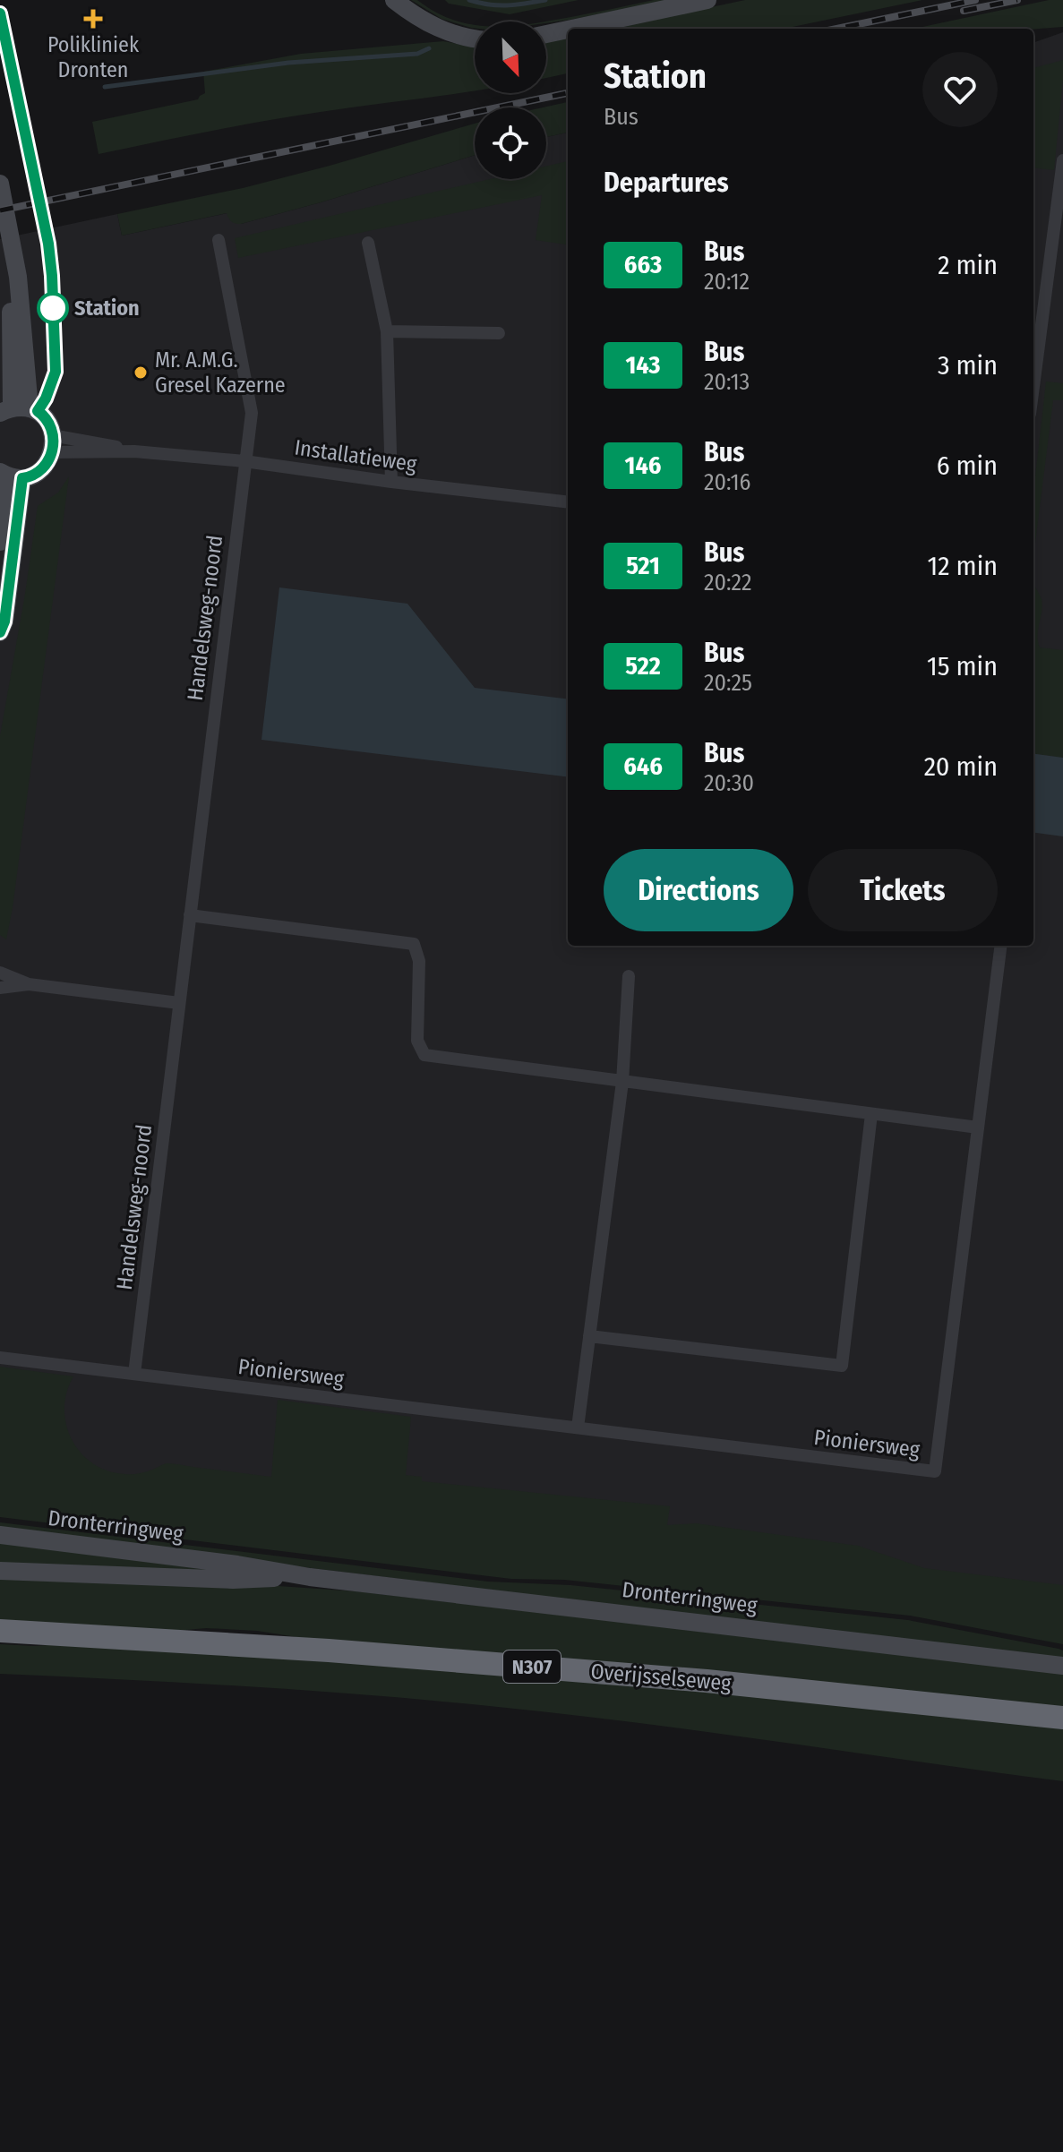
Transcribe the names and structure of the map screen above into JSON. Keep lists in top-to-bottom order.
{
  "streets": {
    "highway": ["N307", "Overijsselseweg"],
    "main road": ["Dronterringweg"],
    "street": ["Installatieweg", "Handelsweg-noord", "Pioniersweg"]
  },
  "crossings": [
    ["Installatieweg", "Handelsweg-noord"],
    ["Handelsweg-noord", "Pioniersweg"]
  ],
  "places": {
    "health": ["Polikliniek Dronten"],
    "other": ["Station", "Mr. A.M.G. Gresel Kazerne"]
  },
  "lines": ["bus line 663"],
  "north": "bottom right",
  "page": {
    "heading": [
      ["Station", "Bus"],
      "Departures"
    ],
    "list": [
      {
        "mark": "663",
        "name": "Bus",
        "note": "20:12",
        "value": "2 min"
      },
      {
        "mark": "143",
        "name": "Bus",
        "note": "20:13",
        "value": "3 min"
      },
      {
        "mark": "146",
        "name": "Bus",
        "note": "20:16",
        "value": "6 min"
      },
      {
        "mark": "521",
        "name": "Bus",
        "note": "20:22",
        "value": "12 min"
      },
      {
        "mark": "522",
        "name": "Bus",
        "note": "20:25",
        "value": "15 min"
      },
      {
        "mark": "646",
        "name": "Bus",
        "note": "20:30",
        "value": "20 min"
      }
    ],
    "buttons": ["Directions", "Tickets"]
  }
}
